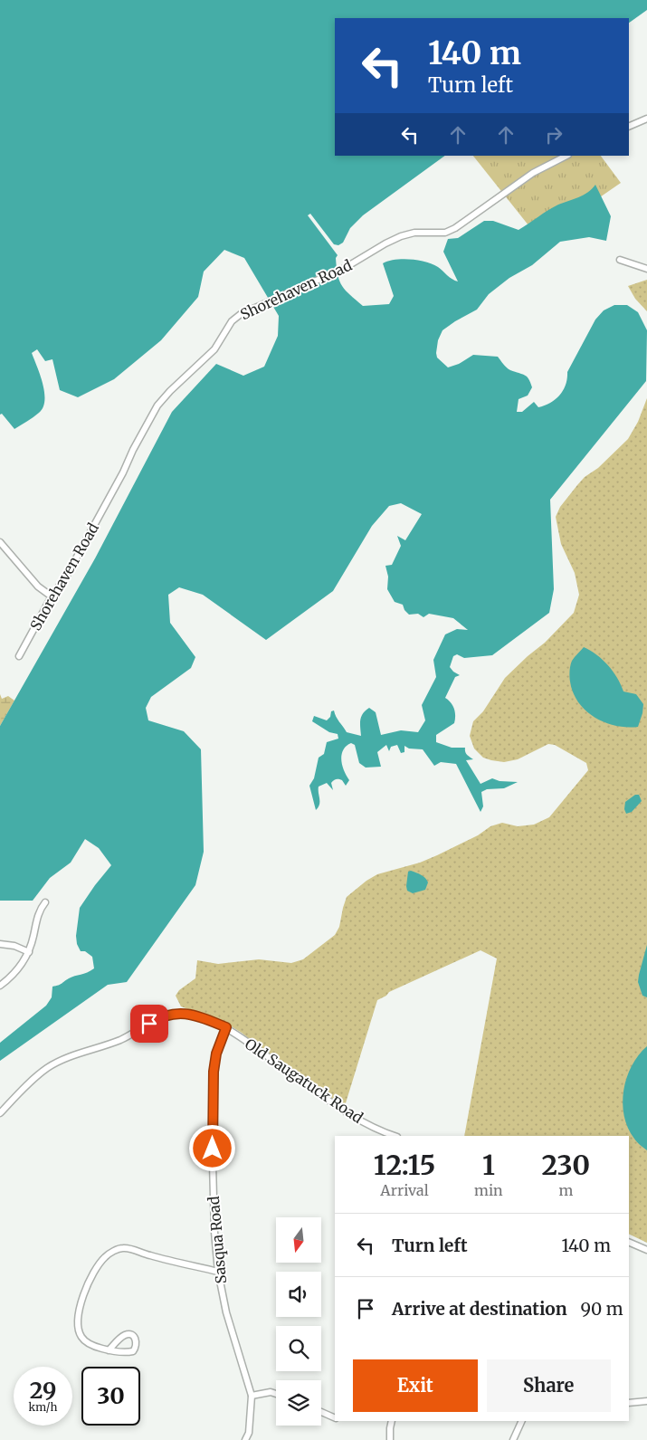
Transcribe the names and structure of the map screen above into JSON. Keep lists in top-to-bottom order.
{
  "streets": {
    "street": ["Shorehaven Road", "Old Saugatuck Road", "Sasqua Road"]
  },
  "crossings": [
    ["Old Saugatuck Road", "Sasqua Road"]
  ],
  "north": "bottom",
  "page": {
    "turn": ["140 m", "Turn left"],
    "eta": [
      "12:15",
      "Arrival",
      "1",
      "min",
      "230",
      "m"
    ],
    "list": [
      {
        "name": "Turn left",
        "value": "140 m"
      },
      {
        "name": "Arrive at destination",
        "value": "90 m"
      }
    ],
    "buttons": ["Exit", "Share"],
    "speed": "29 km/h",
    "limit": "30"
  }
}
